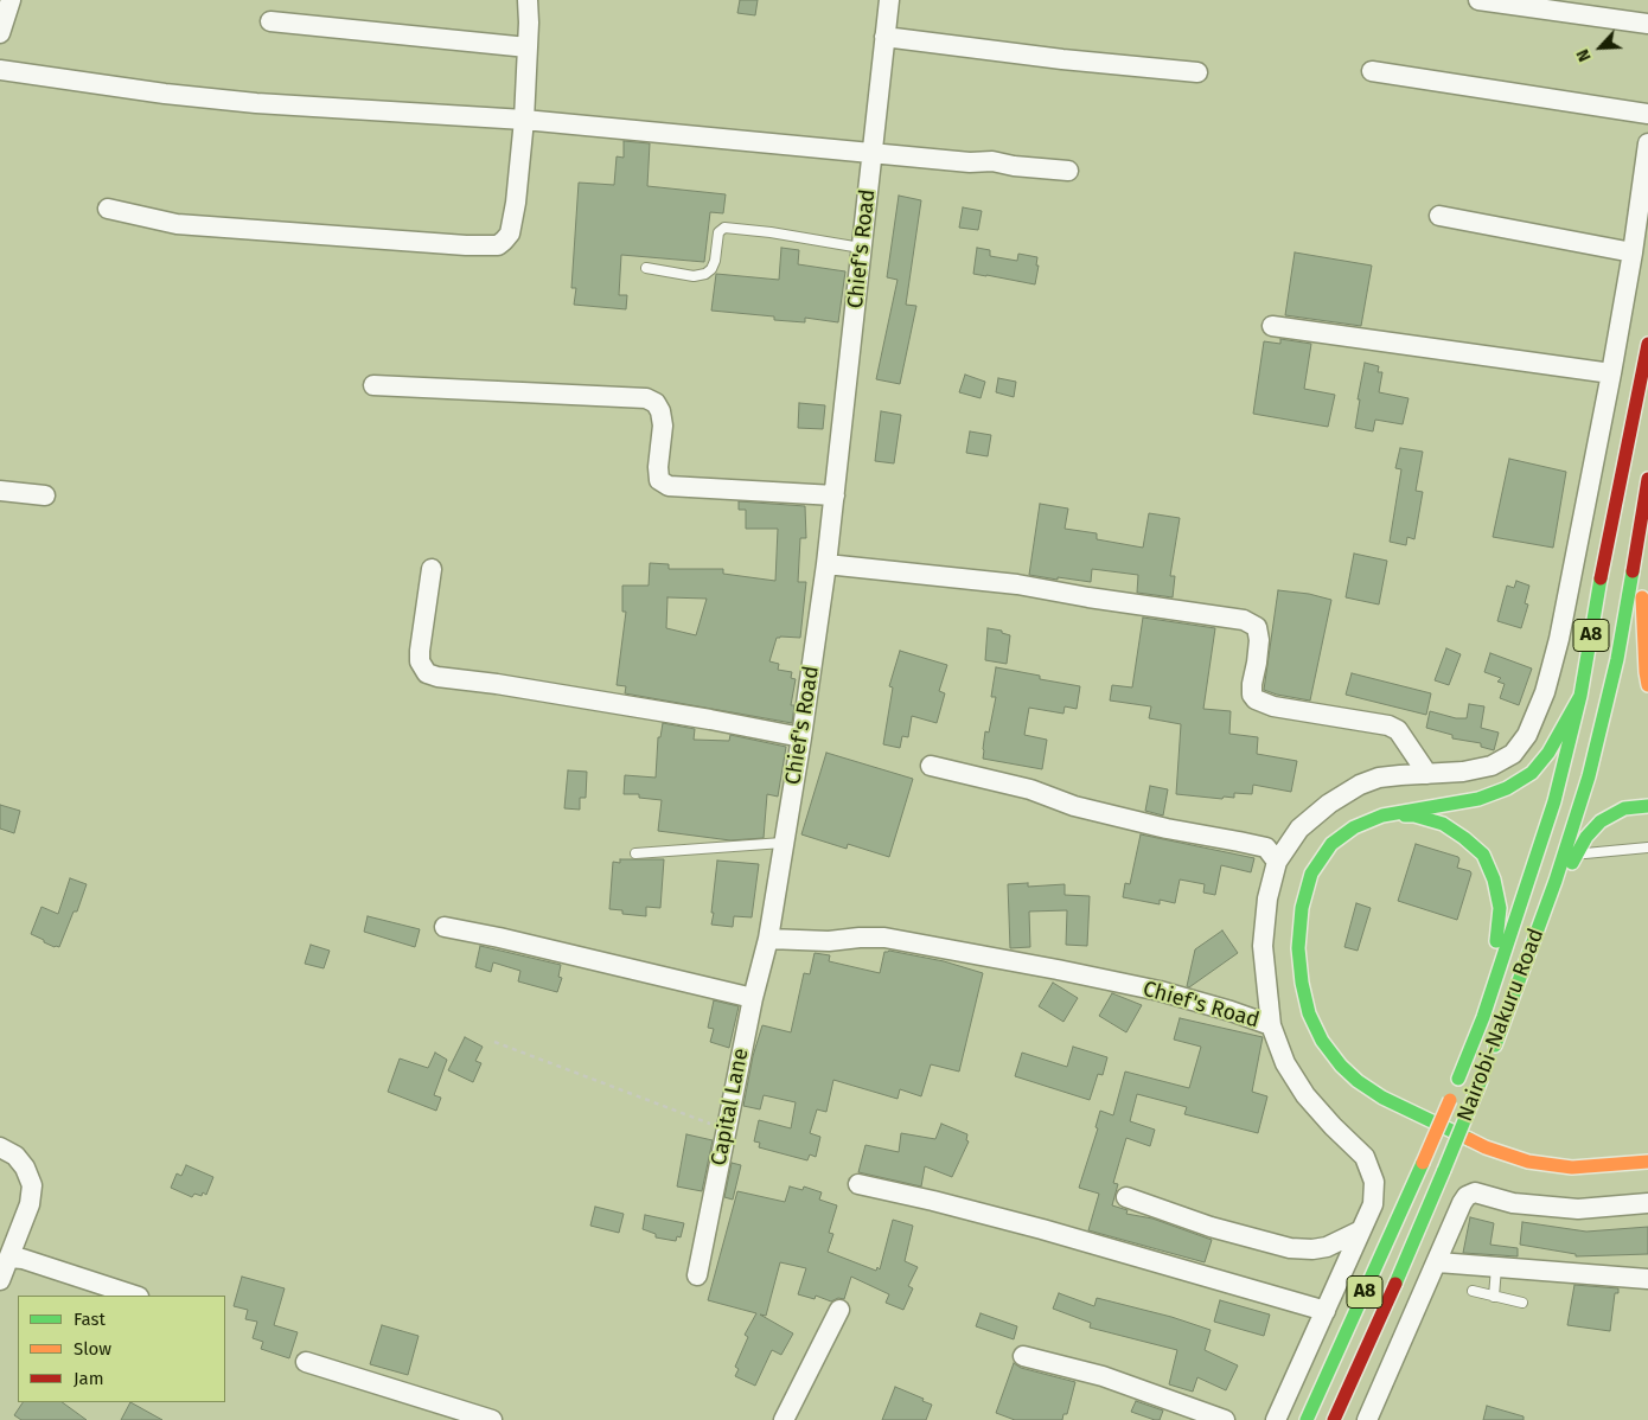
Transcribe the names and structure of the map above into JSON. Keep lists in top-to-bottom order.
{
  "streets": {
    "highway": ["A8", "Nairobi-Nakuru Road"],
    "street": ["Chief's Road", "Capital Lane"]
  },
  "crossings": [
    ["Chief's Road", "Capital Lane"],
    ["A8", "Nairobi-Nakuru Road"]
  ],
  "legend": ["Fast", "Slow", "Jam"],
  "north": "bottom left"
}
